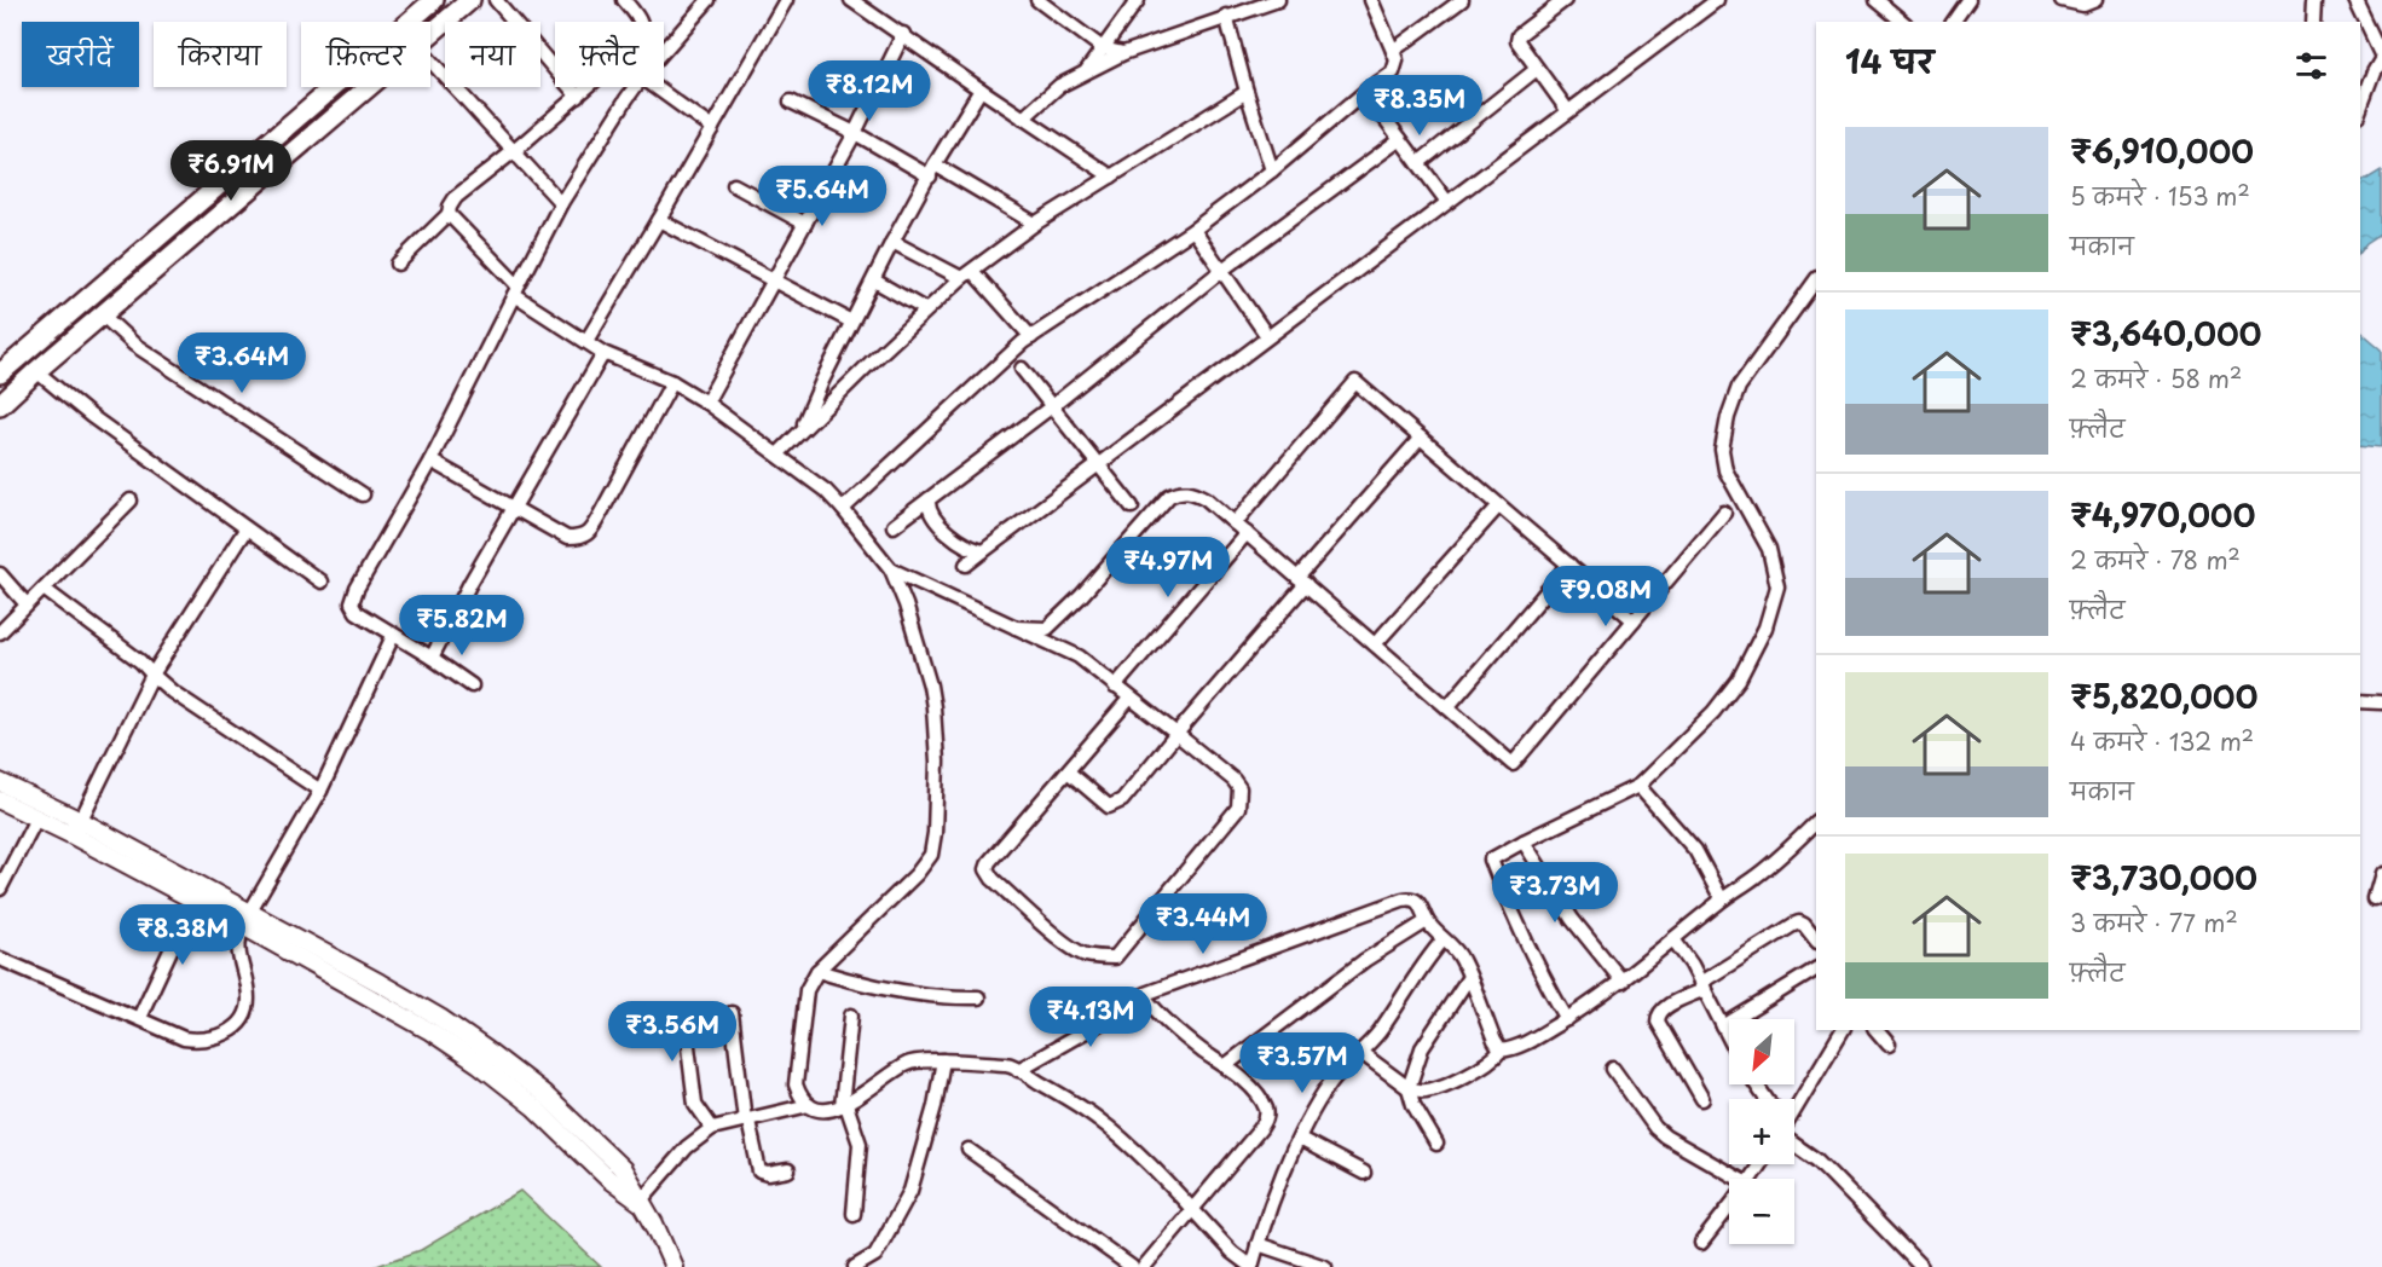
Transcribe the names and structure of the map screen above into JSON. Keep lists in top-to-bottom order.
{
  "north": "bottom left",
  "page": {
    "chip": [
      "खरीदें",
      "किराया",
      "फ़िल्टर",
      "नया",
      "फ़्लैट"
    ],
    "heading": "14 घर",
    "price": [
      "₹8.12M",
      "₹8.35M",
      "₹6.91M",
      "₹5.64M",
      "₹3.64M",
      "₹4.97M",
      "₹9.08M",
      "₹5.82M",
      "₹3.73M",
      "₹3.44M",
      "₹8.38M",
      "₹4.13M",
      "₹3.56M",
      "₹3.57M"
    ],
    "list": [
      {
        "name": "₹6,910,000",
        "note": "5 कमरे · 153 m² · मकान"
      },
      {
        "name": "₹3,640,000",
        "note": "2 कमरे · 58 m² · फ़्लैट"
      },
      {
        "name": "₹4,970,000",
        "note": "2 कमरे · 78 m² · फ़्लैट"
      },
      {
        "name": "₹5,820,000",
        "note": "4 कमरे · 132 m² · मकान"
      },
      {
        "name": "₹3,730,000",
        "note": "3 कमरे · 77 m² · फ़्लैट"
      }
    ],
    "map_buttons": ["+", "−"]
  }
}
